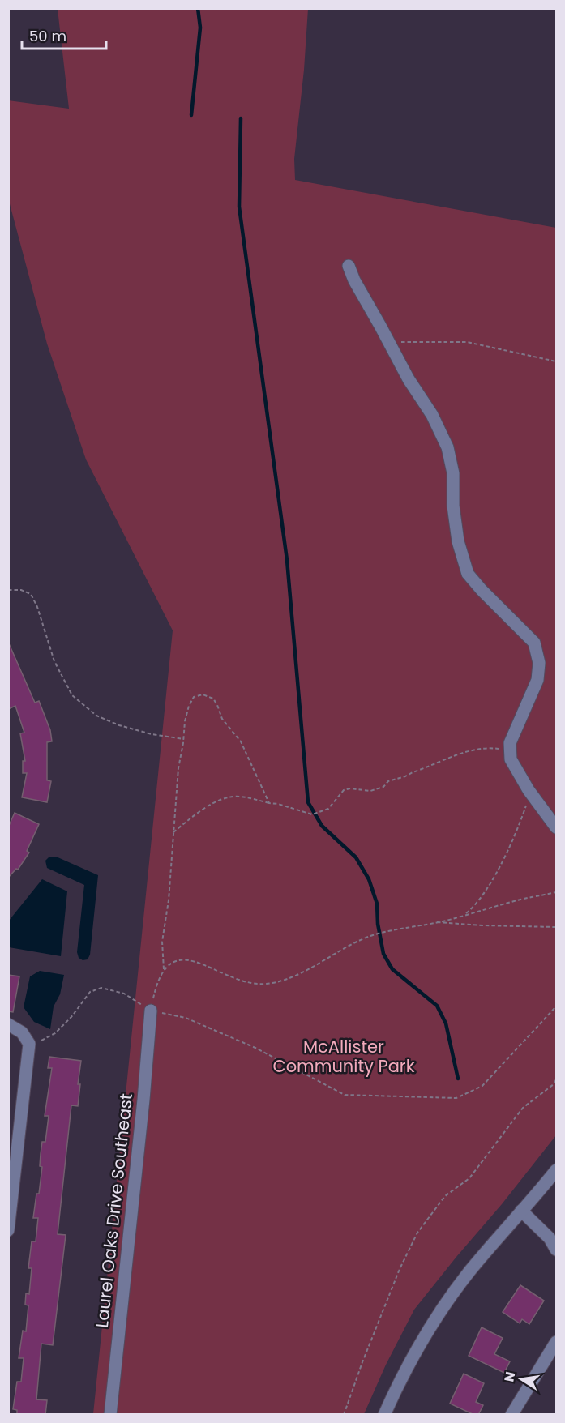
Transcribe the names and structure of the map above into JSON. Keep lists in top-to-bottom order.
{
  "streets": {
    "street": ["Laurel Oaks Drive Southeast"]
  },
  "parks": ["McAllister Community Park"],
  "scale_bar": "50 m",
  "north": "left"
}
